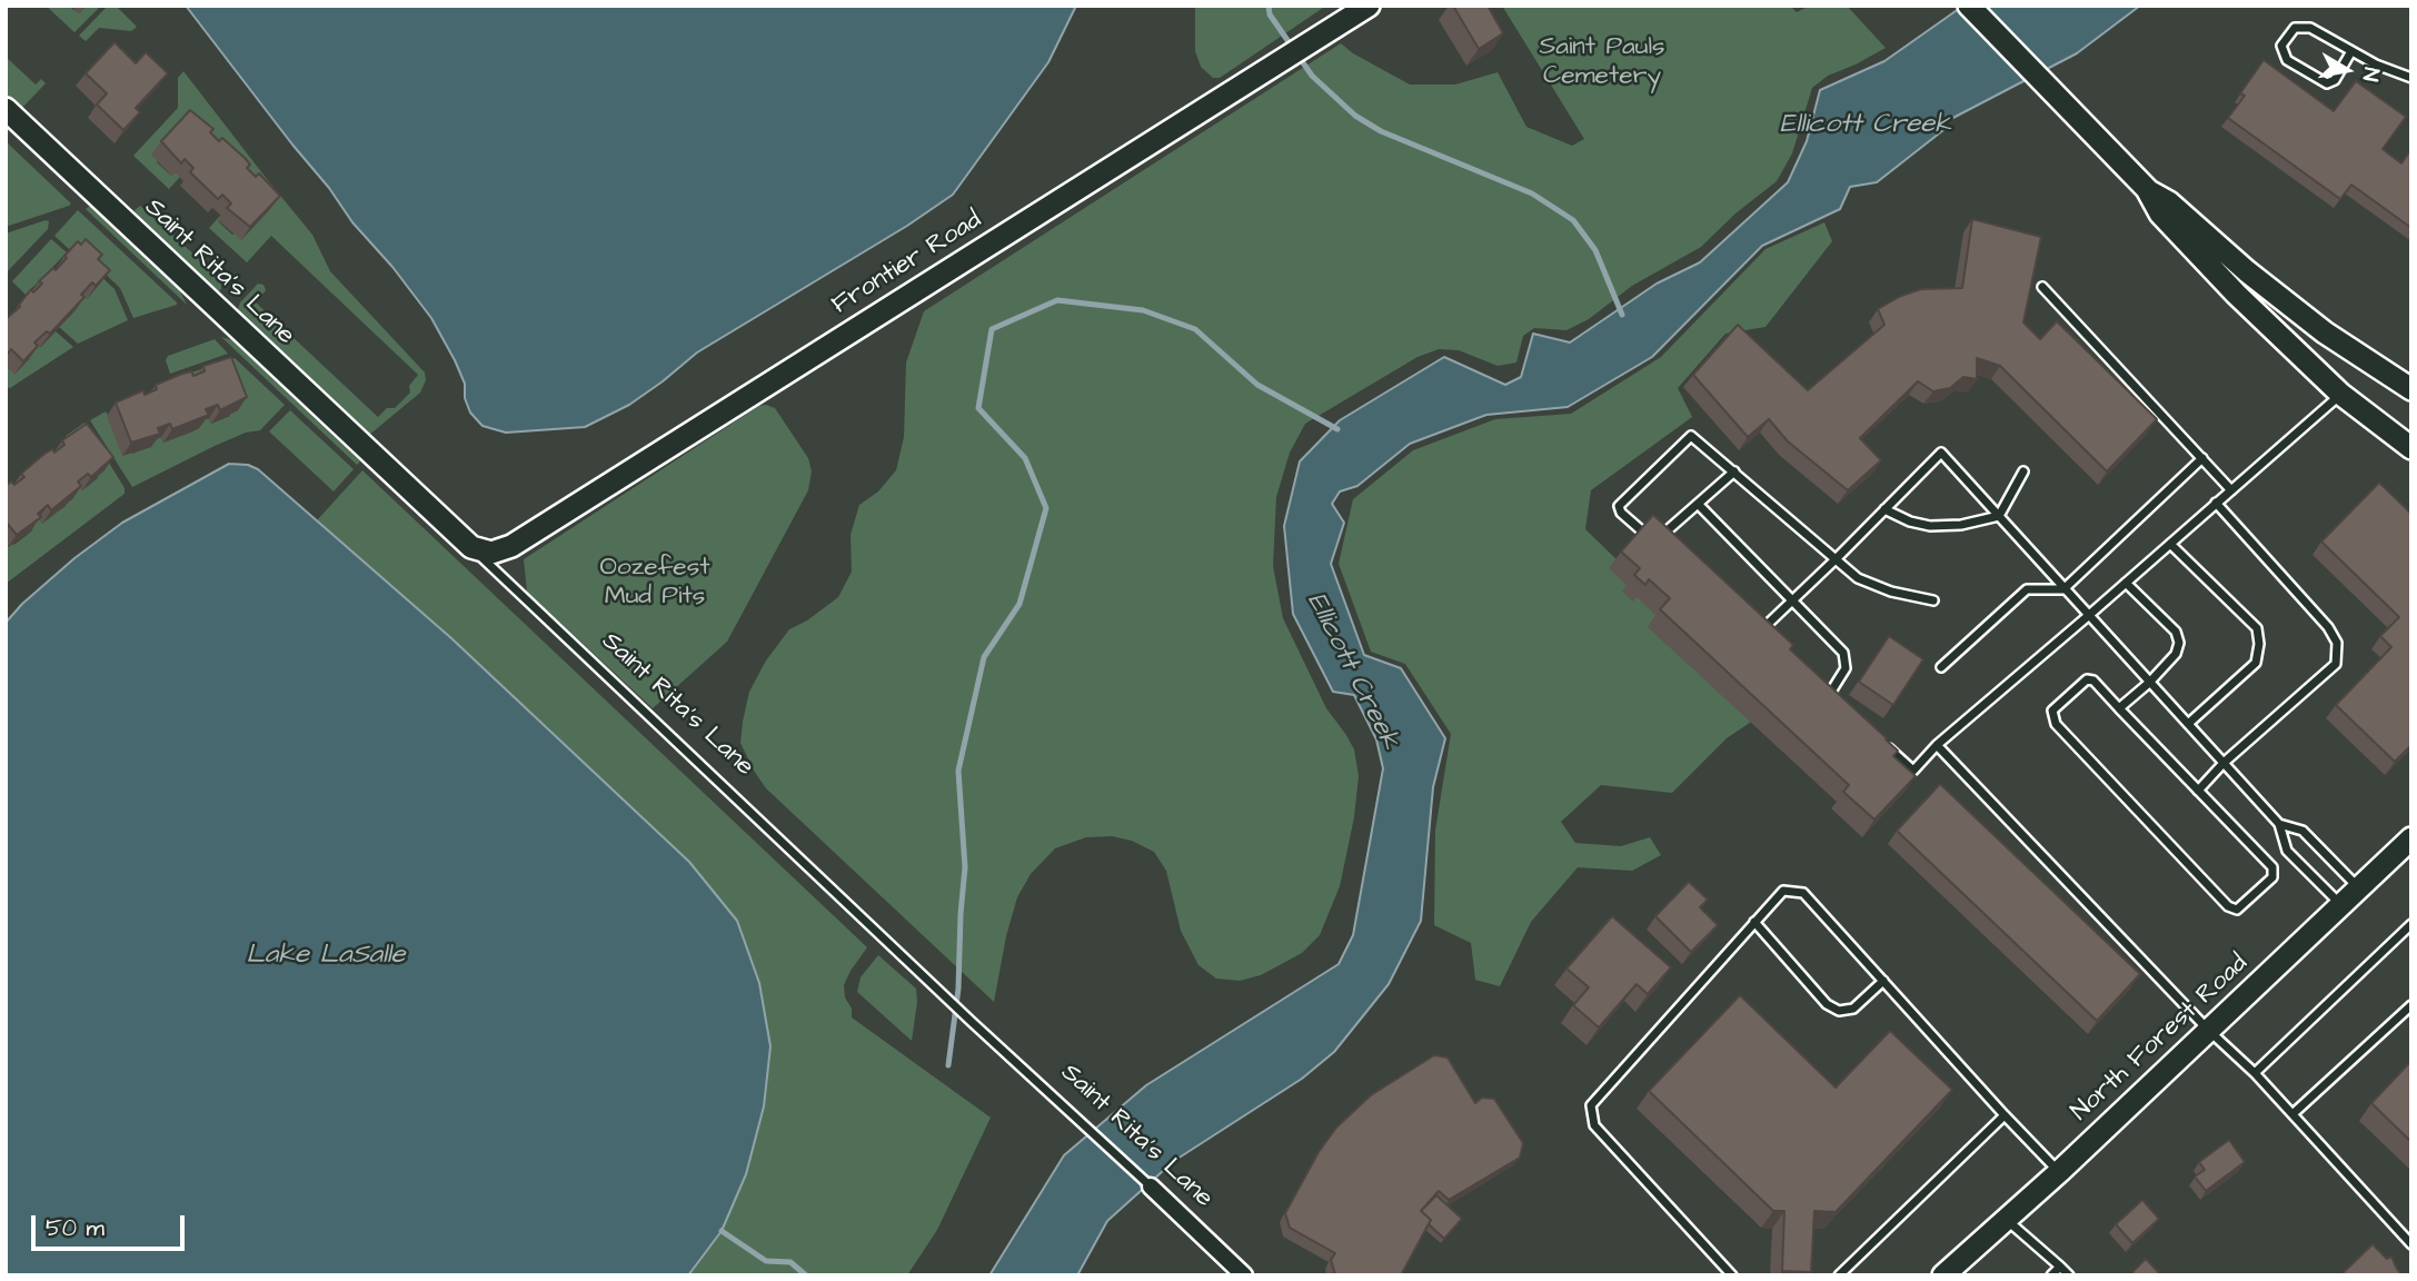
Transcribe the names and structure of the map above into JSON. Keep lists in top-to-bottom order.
{
  "streets": {
    "street": ["Frontier Road", "Saint Rita's Lane", "North Forest Road"]
  },
  "crossings": [
    ["Frontier Road", "Saint Rita's Lane"]
  ],
  "water": ["Ellicott Creek", "Lake LaSalle"],
  "parks": ["Saint Pauls Cemetery", "Oozefest Mud Pits"],
  "scale_bar": "50 m",
  "north": "right"
}
